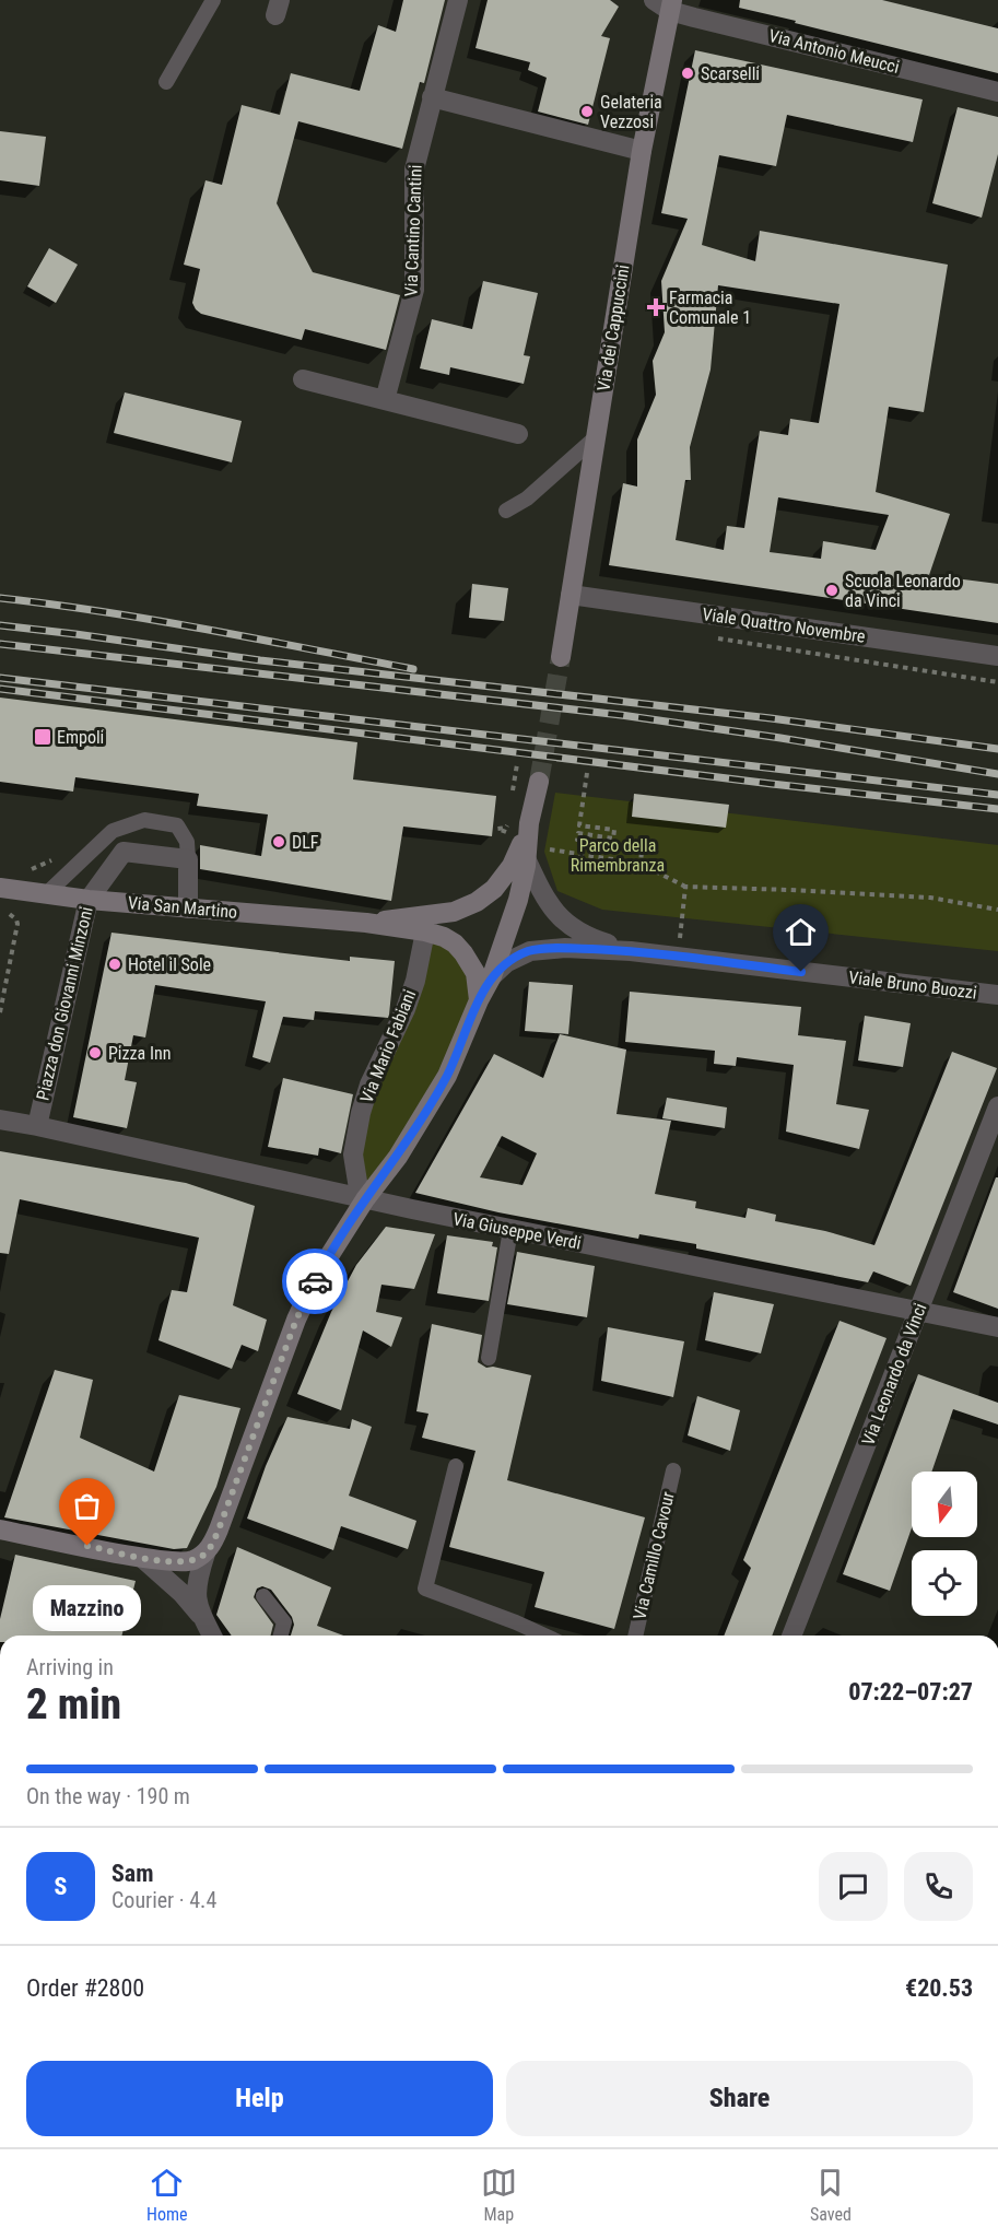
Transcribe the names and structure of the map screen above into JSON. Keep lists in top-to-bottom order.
{
  "streets": {
    "main road": ["Via dei Cappuccini", "Via San Martino"],
    "street": [
      "Via Antonio Meucci",
      "Via Cantino Cantini",
      "Viale Quattro Novembre",
      "Viale Bruno Buozzi",
      "Piazza don Giovanni Minzoni",
      "Via Mario Fabiani",
      "Via Giuseppe Verdi",
      "Via Leonardo da Vinci"
    ],
    "lane": ["Via Camillo Cavour"]
  },
  "crossings": [
    ["Via Antonio Meucci", "Via dei Cappuccini"],
    ["Via dei Cappuccini", "Viale Quattro Novembre"],
    ["Via San Martino", "Piazza don Giovanni Minzoni"],
    ["Piazza don Giovanni Minzoni", "Via Giuseppe Verdi"],
    ["Via Mario Fabiani", "Via Giuseppe Verdi"],
    ["Via Giuseppe Verdi", "Via Leonardo da Vinci"]
  ],
  "parks": ["Parco della Rimembranza"],
  "places": {
    "other": [
      "Scarselli",
      "Gelateria Vezzosi",
      "Scuola Leonardo da Vinci",
      "DLF",
      "Hotel il Sole",
      "Pizza Inn",
      "Mazzino"
    ],
    "health": ["Farmacia Comunale 1"],
    "transit": ["Empoli"]
  },
  "north": "bottom",
  "page": {
    "bubble": "Mazzino",
    "heading": ["2 min", "Arriving in", "07:22–07:27"],
    "panel": [
      "Sam",
      "Courier · 4.4",
      "Order #2800",
      "€20.53"
    ],
    "bar": "On the way · 190 m",
    "round": "S",
    "buttons": ["Help", "Share"],
    "tabs": ["Home", "Map", "Saved"]
  }
}
